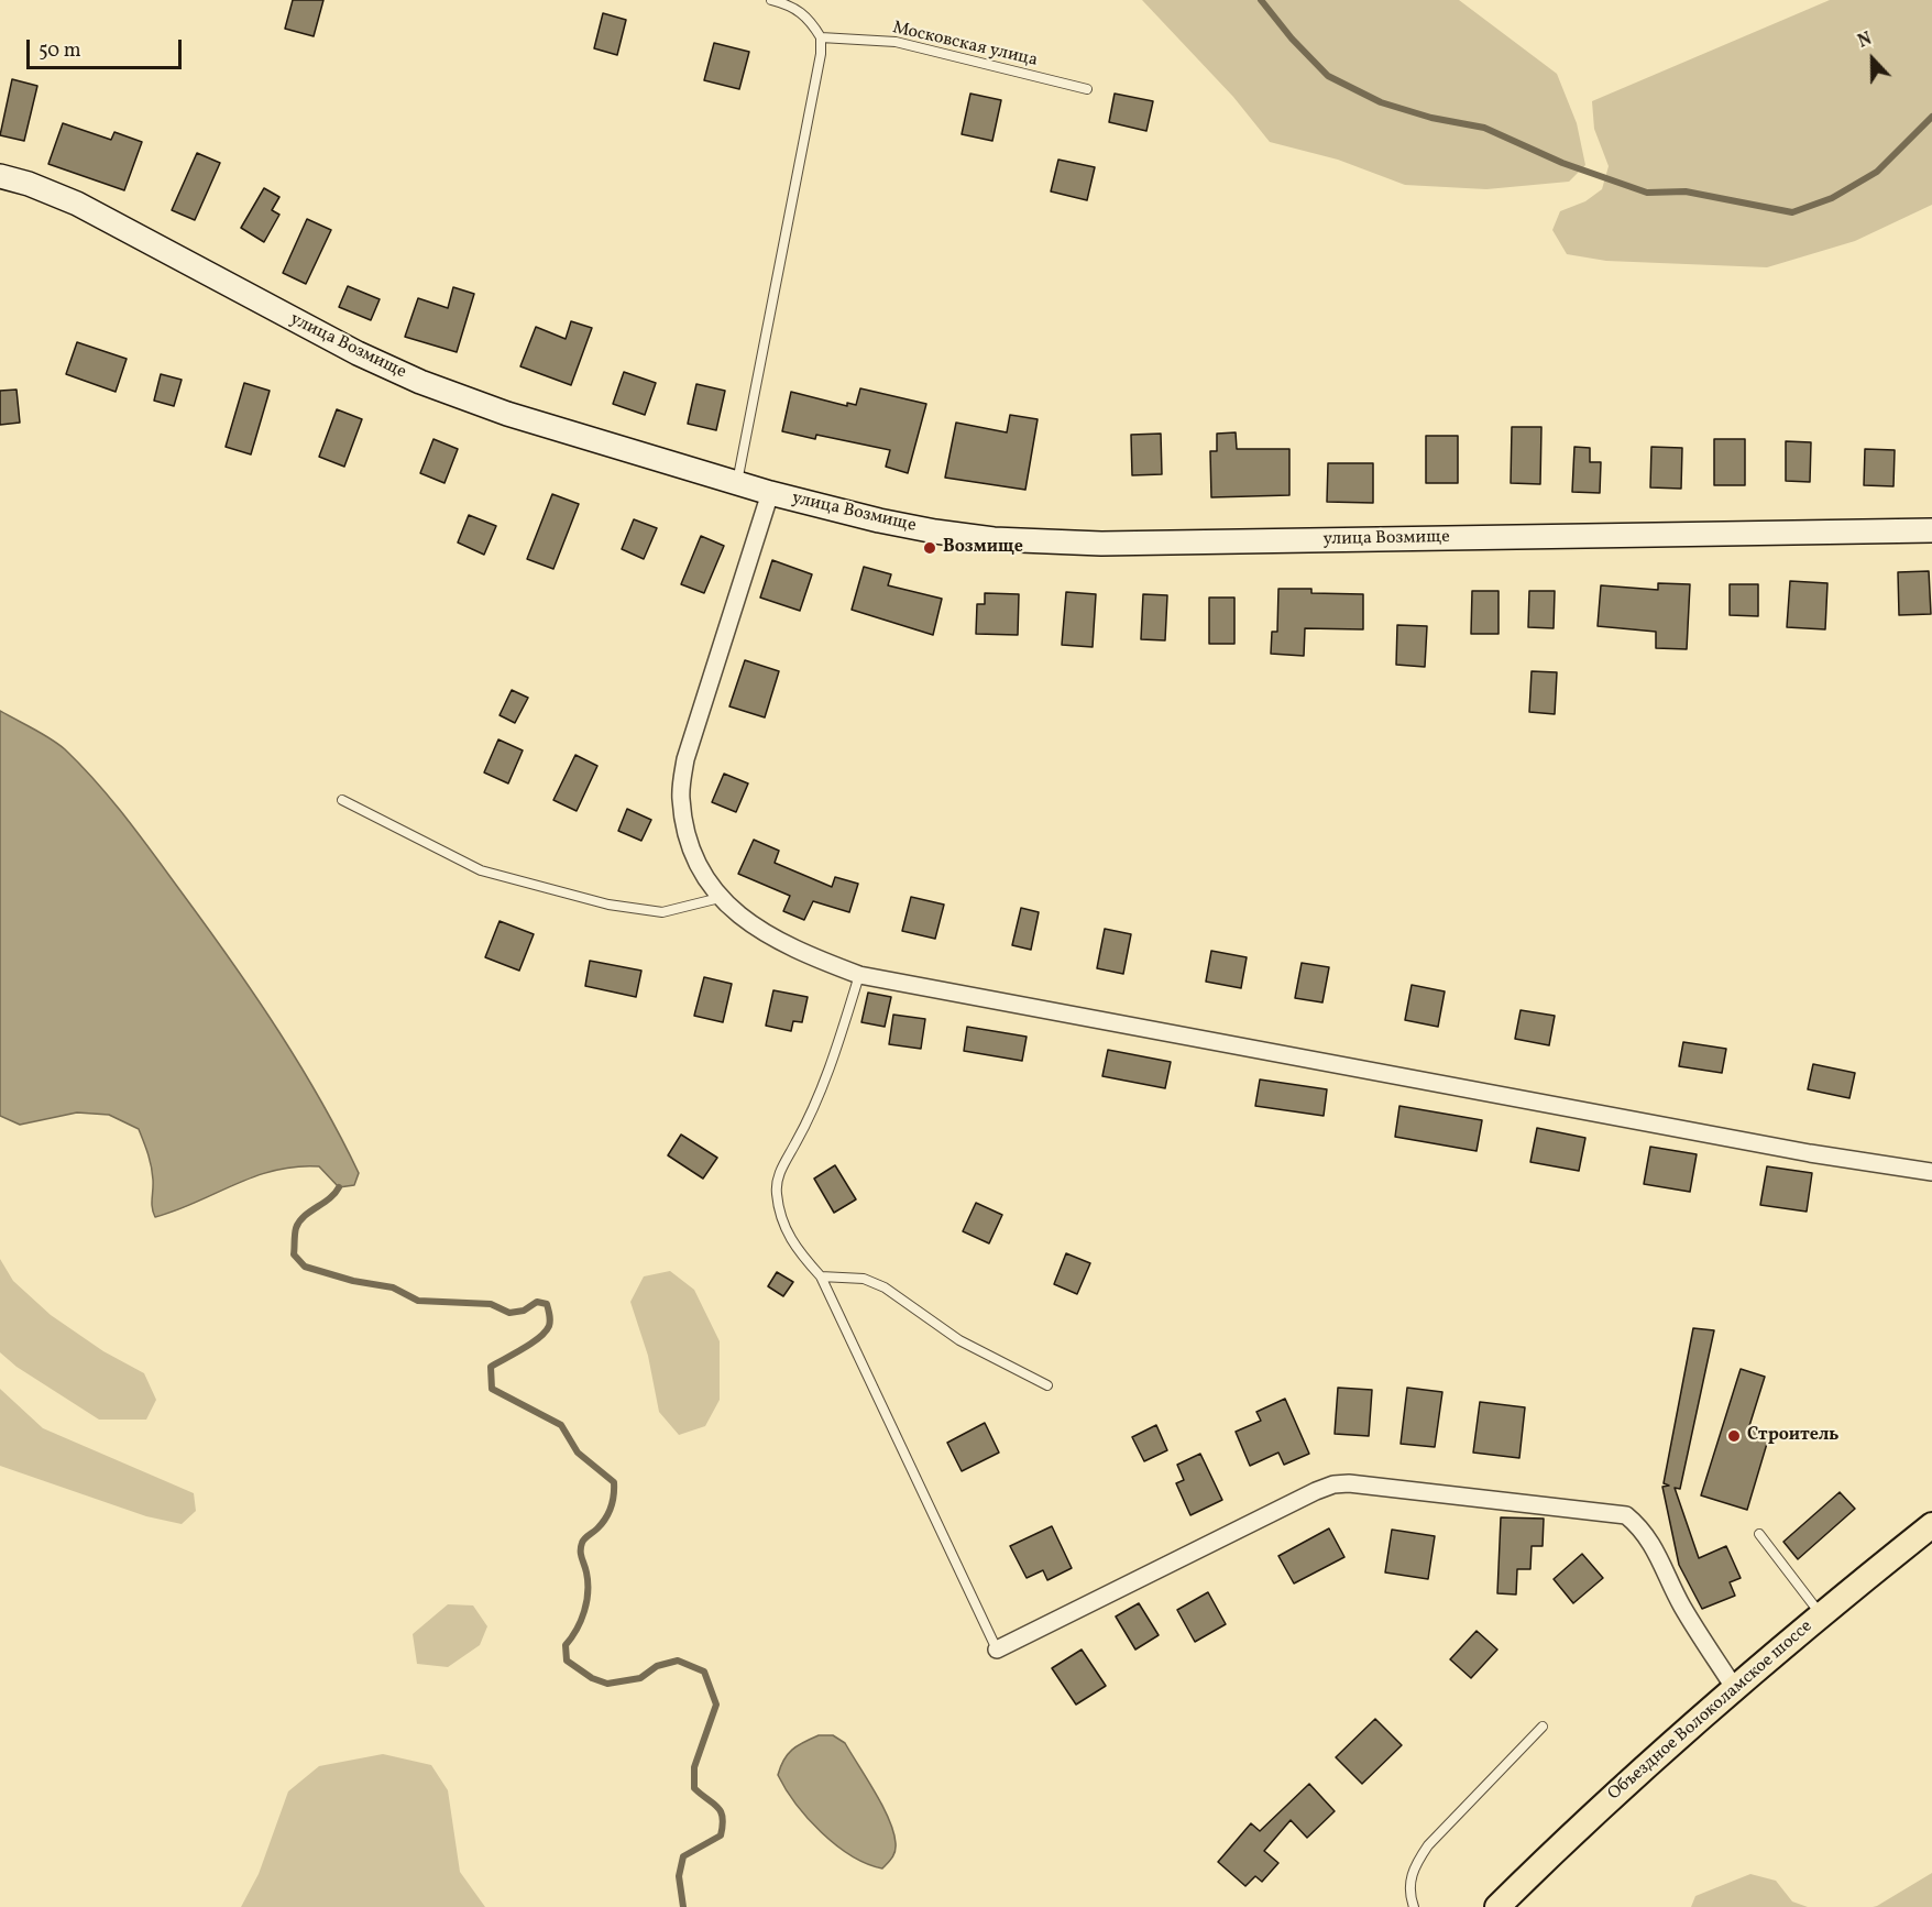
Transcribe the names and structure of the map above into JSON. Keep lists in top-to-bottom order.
{
  "streets": {
    "main road": ["улица Возмище", "Объездное Волоколамское шоссе"],
    "lane": ["Московская улица"]
  },
  "places": ["Возмище", "Строитель"],
  "scale_bar": "50 m",
  "north": "top"
}
